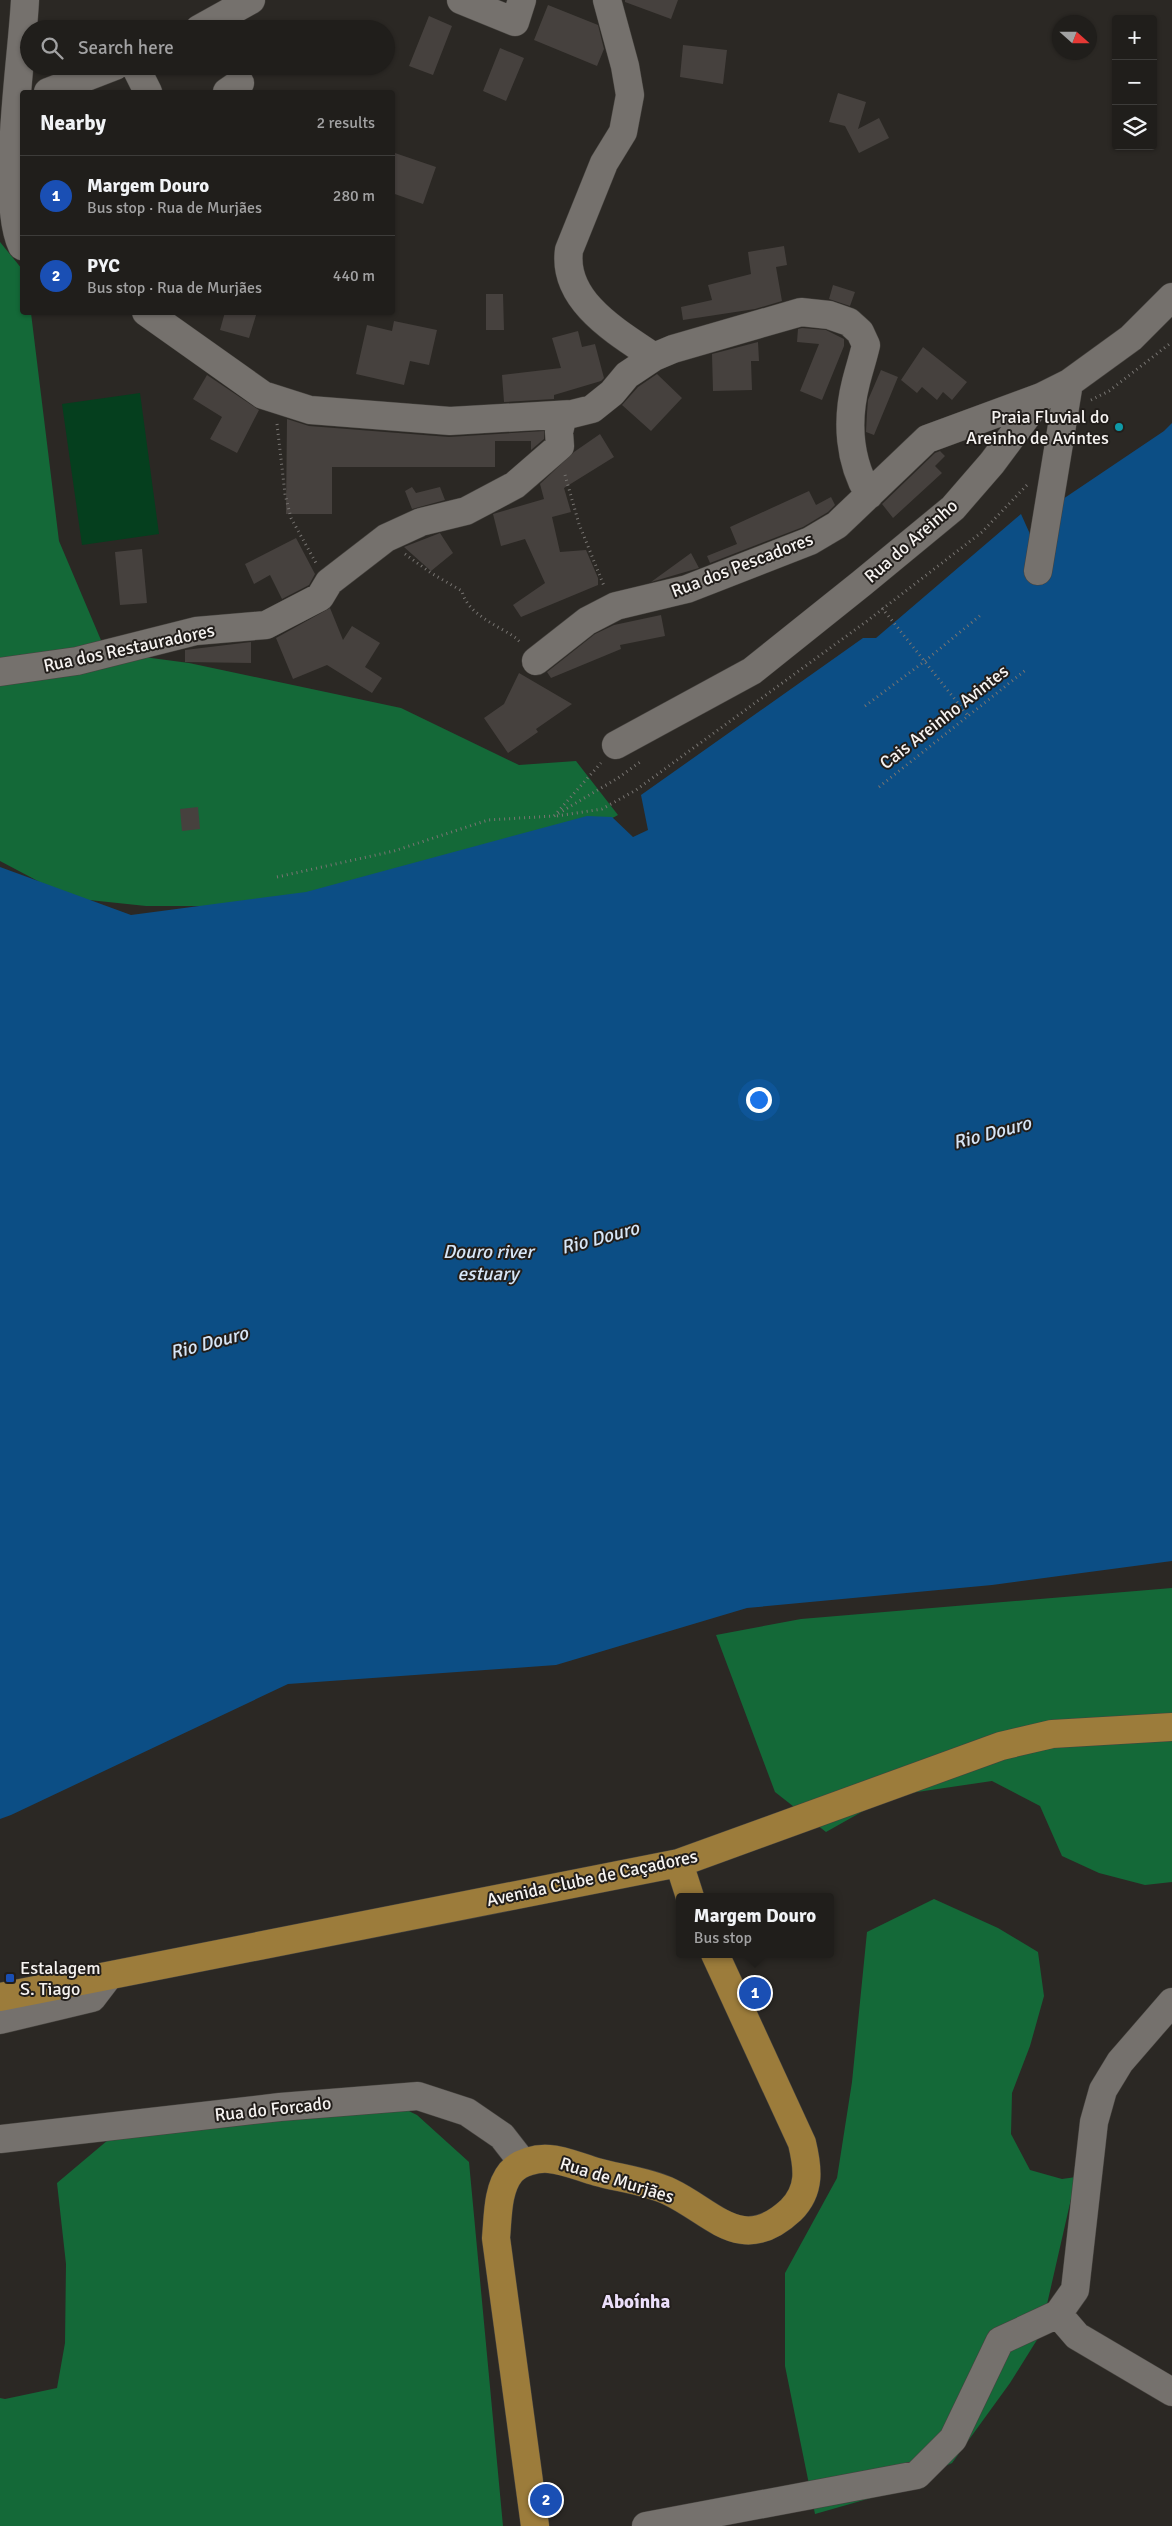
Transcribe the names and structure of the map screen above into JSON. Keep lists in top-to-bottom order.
{
  "streets": {
    "main road": ["Avenida Clube de Caçadores", "Rua de Murjães"],
    "street": [
      "Rua do Areinho",
      "Rua dos Pescadores",
      "Rua dos Restauradores",
      "Rua do Forcado"
    ],
    "path": ["Cais Areinho Avintes"]
  },
  "crossings": [
    ["Rua do Areinho", "Rua dos Pescadores"],
    ["Rua do Forcado", "Rua de Murjães"]
  ],
  "districts": ["Aboínha"],
  "water": ["Rio Douro", "Douro river estuary"],
  "places": {
    "other": ["Praia Fluvial do Areinho de Avintes"],
    "transit": ["Estalagem S. Tiago"]
  },
  "north": "right",
  "page": {
    "map_buttons": ["+", "−"],
    "search": "Search here",
    "heading": ["Nearby", "2 results"],
    "list": [
      {
        "mark": "1",
        "name": "Margem Douro",
        "note": "Bus stop · Rua de Murjães",
        "value": "280 m"
      },
      {
        "mark": "2",
        "name": "PYC",
        "note": "Bus stop · Rua de Murjães",
        "value": "440 m"
      }
    ],
    "popup": ["Margem Douro", "Bus stop"],
    "pins": ["1", "2"]
  }
}
